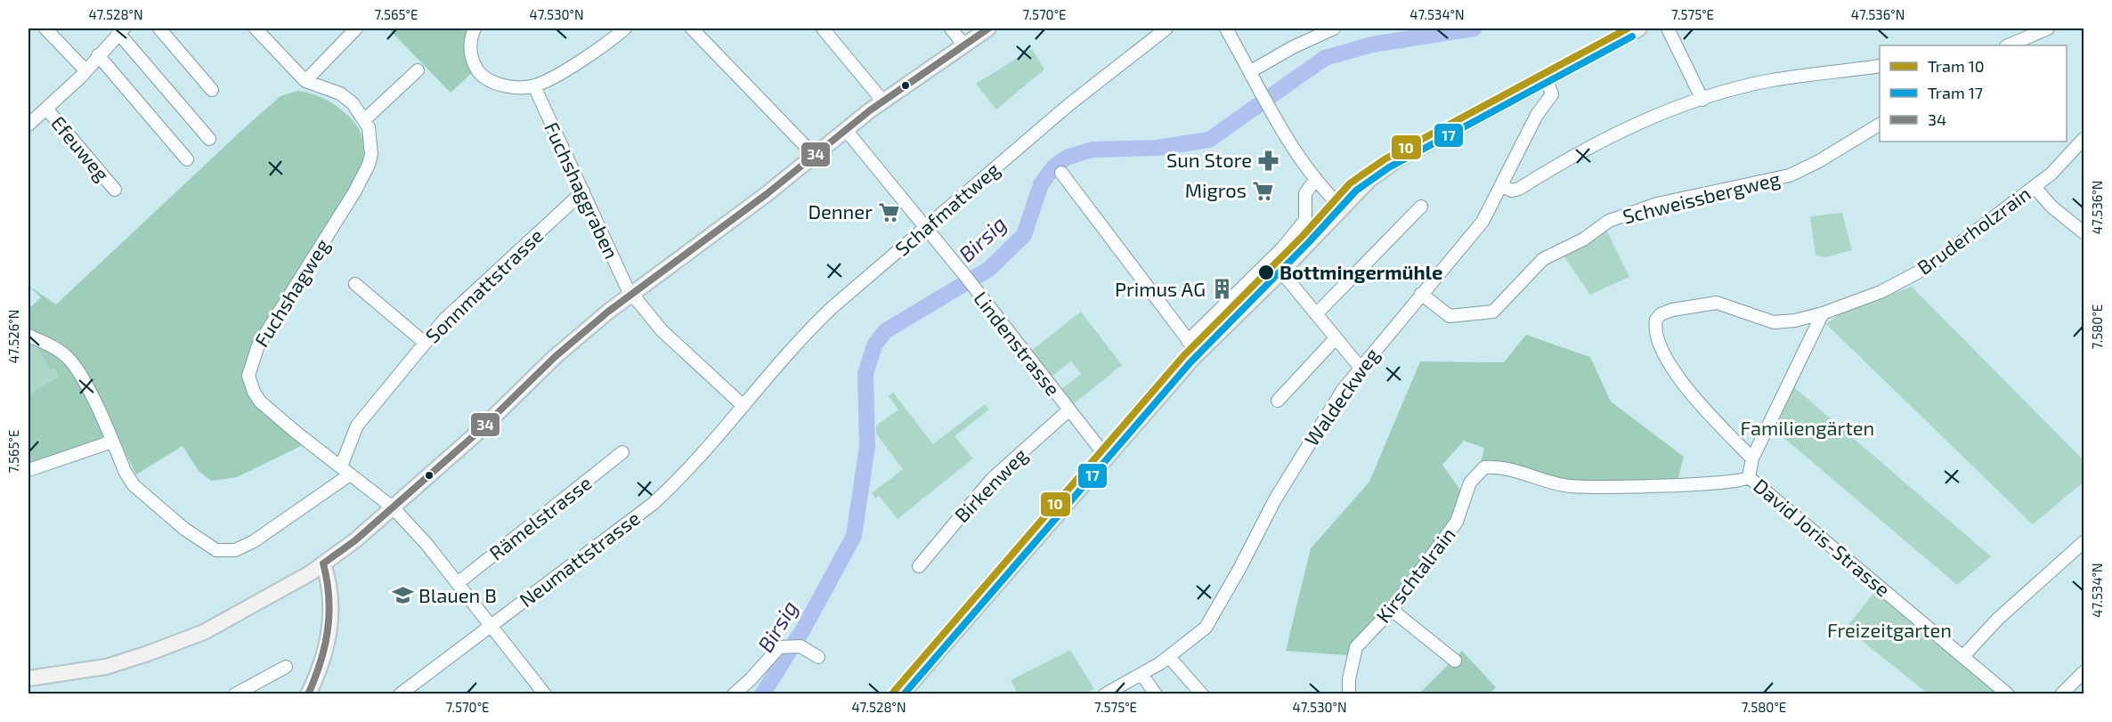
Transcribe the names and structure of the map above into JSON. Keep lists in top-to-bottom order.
{
  "streets": {
    "street": [
      "Efeuweg",
      "Fuchshaggraben",
      "Schweissbergweg",
      "Schafmattweg",
      "Bruderholzrain",
      "Sonnmattstrasse",
      "Fuchshagweg",
      "Lindenstrasse",
      "Waldeckweg",
      "Birkenweg",
      "Rämelstrasse",
      "David Joris-Strasse",
      "Neumattstrasse",
      "Kirschtalrain"
    ]
  },
  "crossings": [
    ["Fuchshaggraben", "Schafmattweg"],
    ["Fuchshaggraben", "Sonnmattstrasse"],
    ["Fuchshaggraben", "Neumattstrasse"],
    ["Schweissbergweg", "Waldeckweg"],
    ["Schafmattweg", "Lindenstrasse"],
    ["Schafmattweg", "Neumattstrasse"],
    ["Bruderholzrain", "David Joris-Strasse"],
    ["Sonnmattstrasse", "Fuchshagweg"],
    ["Fuchshagweg", "Rämelstrasse"],
    ["Fuchshagweg", "Neumattstrasse"],
    ["Lindenstrasse", "Birkenweg"],
    ["David Joris-Strasse", "Kirschtalrain"]
  ],
  "water": ["Birsig"],
  "parks": ["Familiengärten", "Freizeitgarten"],
  "places": {
    "pharmacy": ["Sun Store"],
    "supermarket": ["Migros", "Denner"],
    "other": ["Bottmingermühle"],
    "building": ["Primus AG"],
    "school or university": ["Blauen B"]
  },
  "lines": ["tram line 10", "transit line 34", "tram line 17"],
  "legend": ["Tram 10", "Tram 17", "34"],
  "coordinates": [
    "47.528°N",
    "7.565°E",
    "47.530°N",
    "7.570°E",
    "47.534°N",
    "7.575°E",
    "47.536°N",
    "7.580°E",
    "47.526°N"
  ]
}
